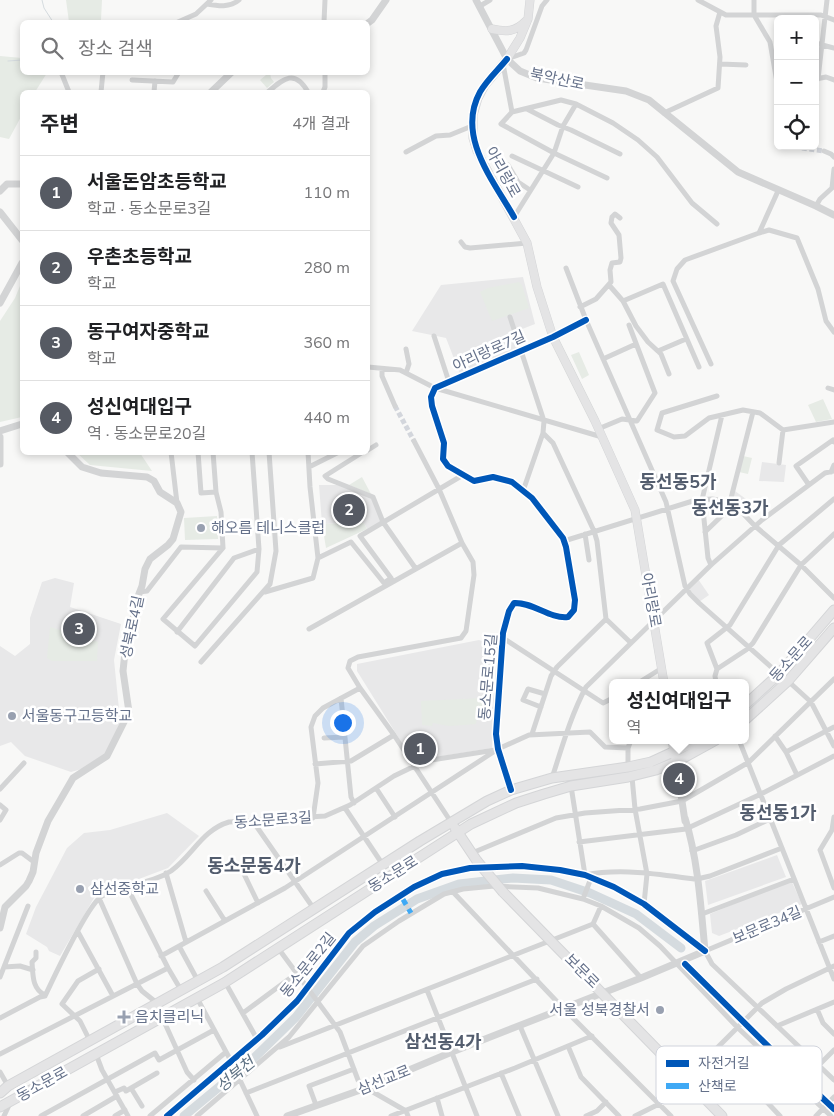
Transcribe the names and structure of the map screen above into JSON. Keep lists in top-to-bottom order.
{
  "streets": {
    "main road": ["아리랑로", "동소문로", "보문로"],
    "street": [
      "북악산로",
      "아리랑로7길",
      "성북로4길",
      "동소문로15길",
      "동소문로3길",
      "보문로34길",
      "동소문로2길",
      "삼선교로"
    ]
  },
  "crossings": [
    ["북악산로", "아리랑로"],
    ["아리랑로", "아리랑로7길"],
    ["아리랑로7길", "동소문로15길"],
    ["동소문로", "동소문로15길"],
    ["동소문로15길", "동소문로3길"],
    ["보문로34길", "동소문로2길"],
    ["보문로", "삼선교로"]
  ],
  "districts": [
    "동선동5가",
    "동선동3가",
    "동선동1가",
    "동소문동4가",
    "삼선동4가"
  ],
  "water": ["성북천"],
  "places": {
    "other": [
      "해오름 테니스클럽",
      "서울동구고등학교",
      "삼선중학교",
      "서울 성북경찰서"
    ],
    "health": ["음치클리닉"]
  },
  "legend": ["자전거길", "산책로"],
  "page": {
    "map_buttons": ["+", "−"],
    "search": "장소 검색",
    "heading": ["주변", "4개 결과"],
    "list": [
      {
        "mark": "1",
        "name": "서울돈암초등학교",
        "note": "학교 · 동소문로3길",
        "value": "110 m"
      },
      {
        "mark": "2",
        "name": "우촌초등학교",
        "note": "학교",
        "value": "280 m"
      },
      {
        "mark": "3",
        "name": "동구여자중학교",
        "note": "학교",
        "value": "360 m"
      },
      {
        "mark": "4",
        "name": "성신여대입구",
        "note": "역 · 동소문로20길",
        "value": "440 m"
      }
    ],
    "pins": [
      "2",
      "3",
      "1",
      "4"
    ],
    "popup": ["성신여대입구", "역"]
  }
}
